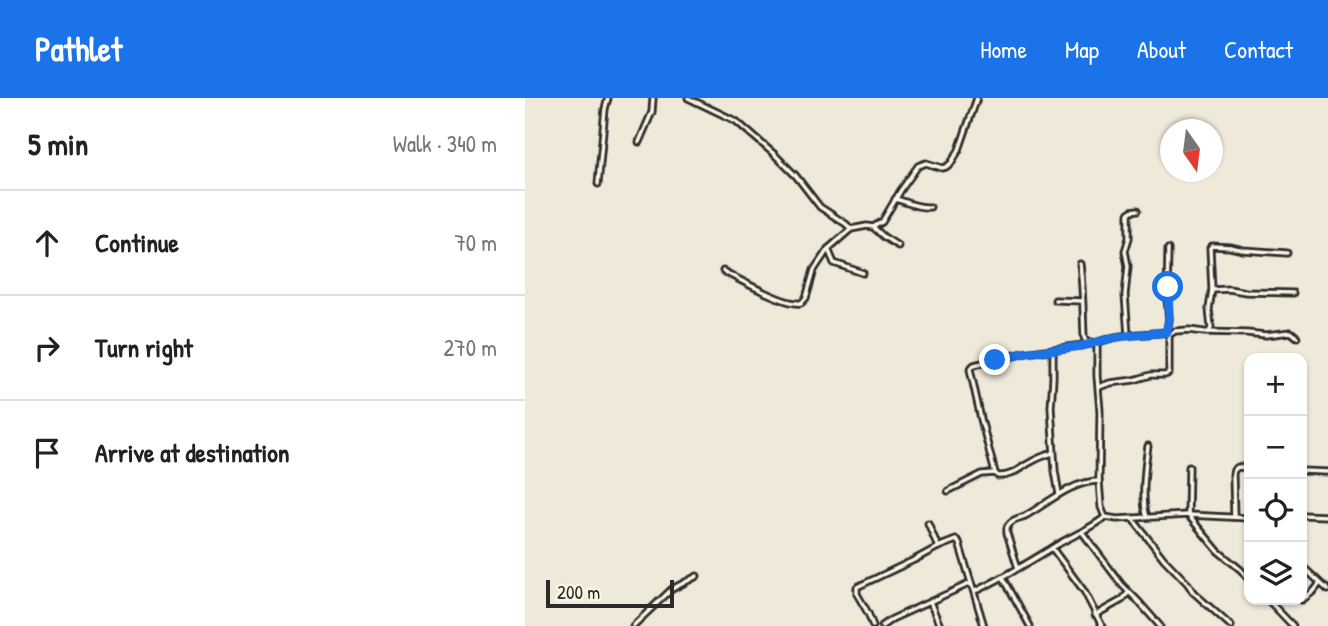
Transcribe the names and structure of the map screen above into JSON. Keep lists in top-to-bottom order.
{
  "scale_bar": "200 m",
  "north": "bottom",
  "page": {
    "header": "Pathlet",
    "nav": [
      "Home",
      "Map",
      "About",
      "Contact"
    ],
    "heading": ["5 min", "Walk · 340 m"],
    "list": [
      ["Continue", "70 m"],
      ["Turn right", "270 m"],
      "Arrive at destination"
    ],
    "map_buttons": ["+", "−"],
    "scale": "200 m"
  }
}
